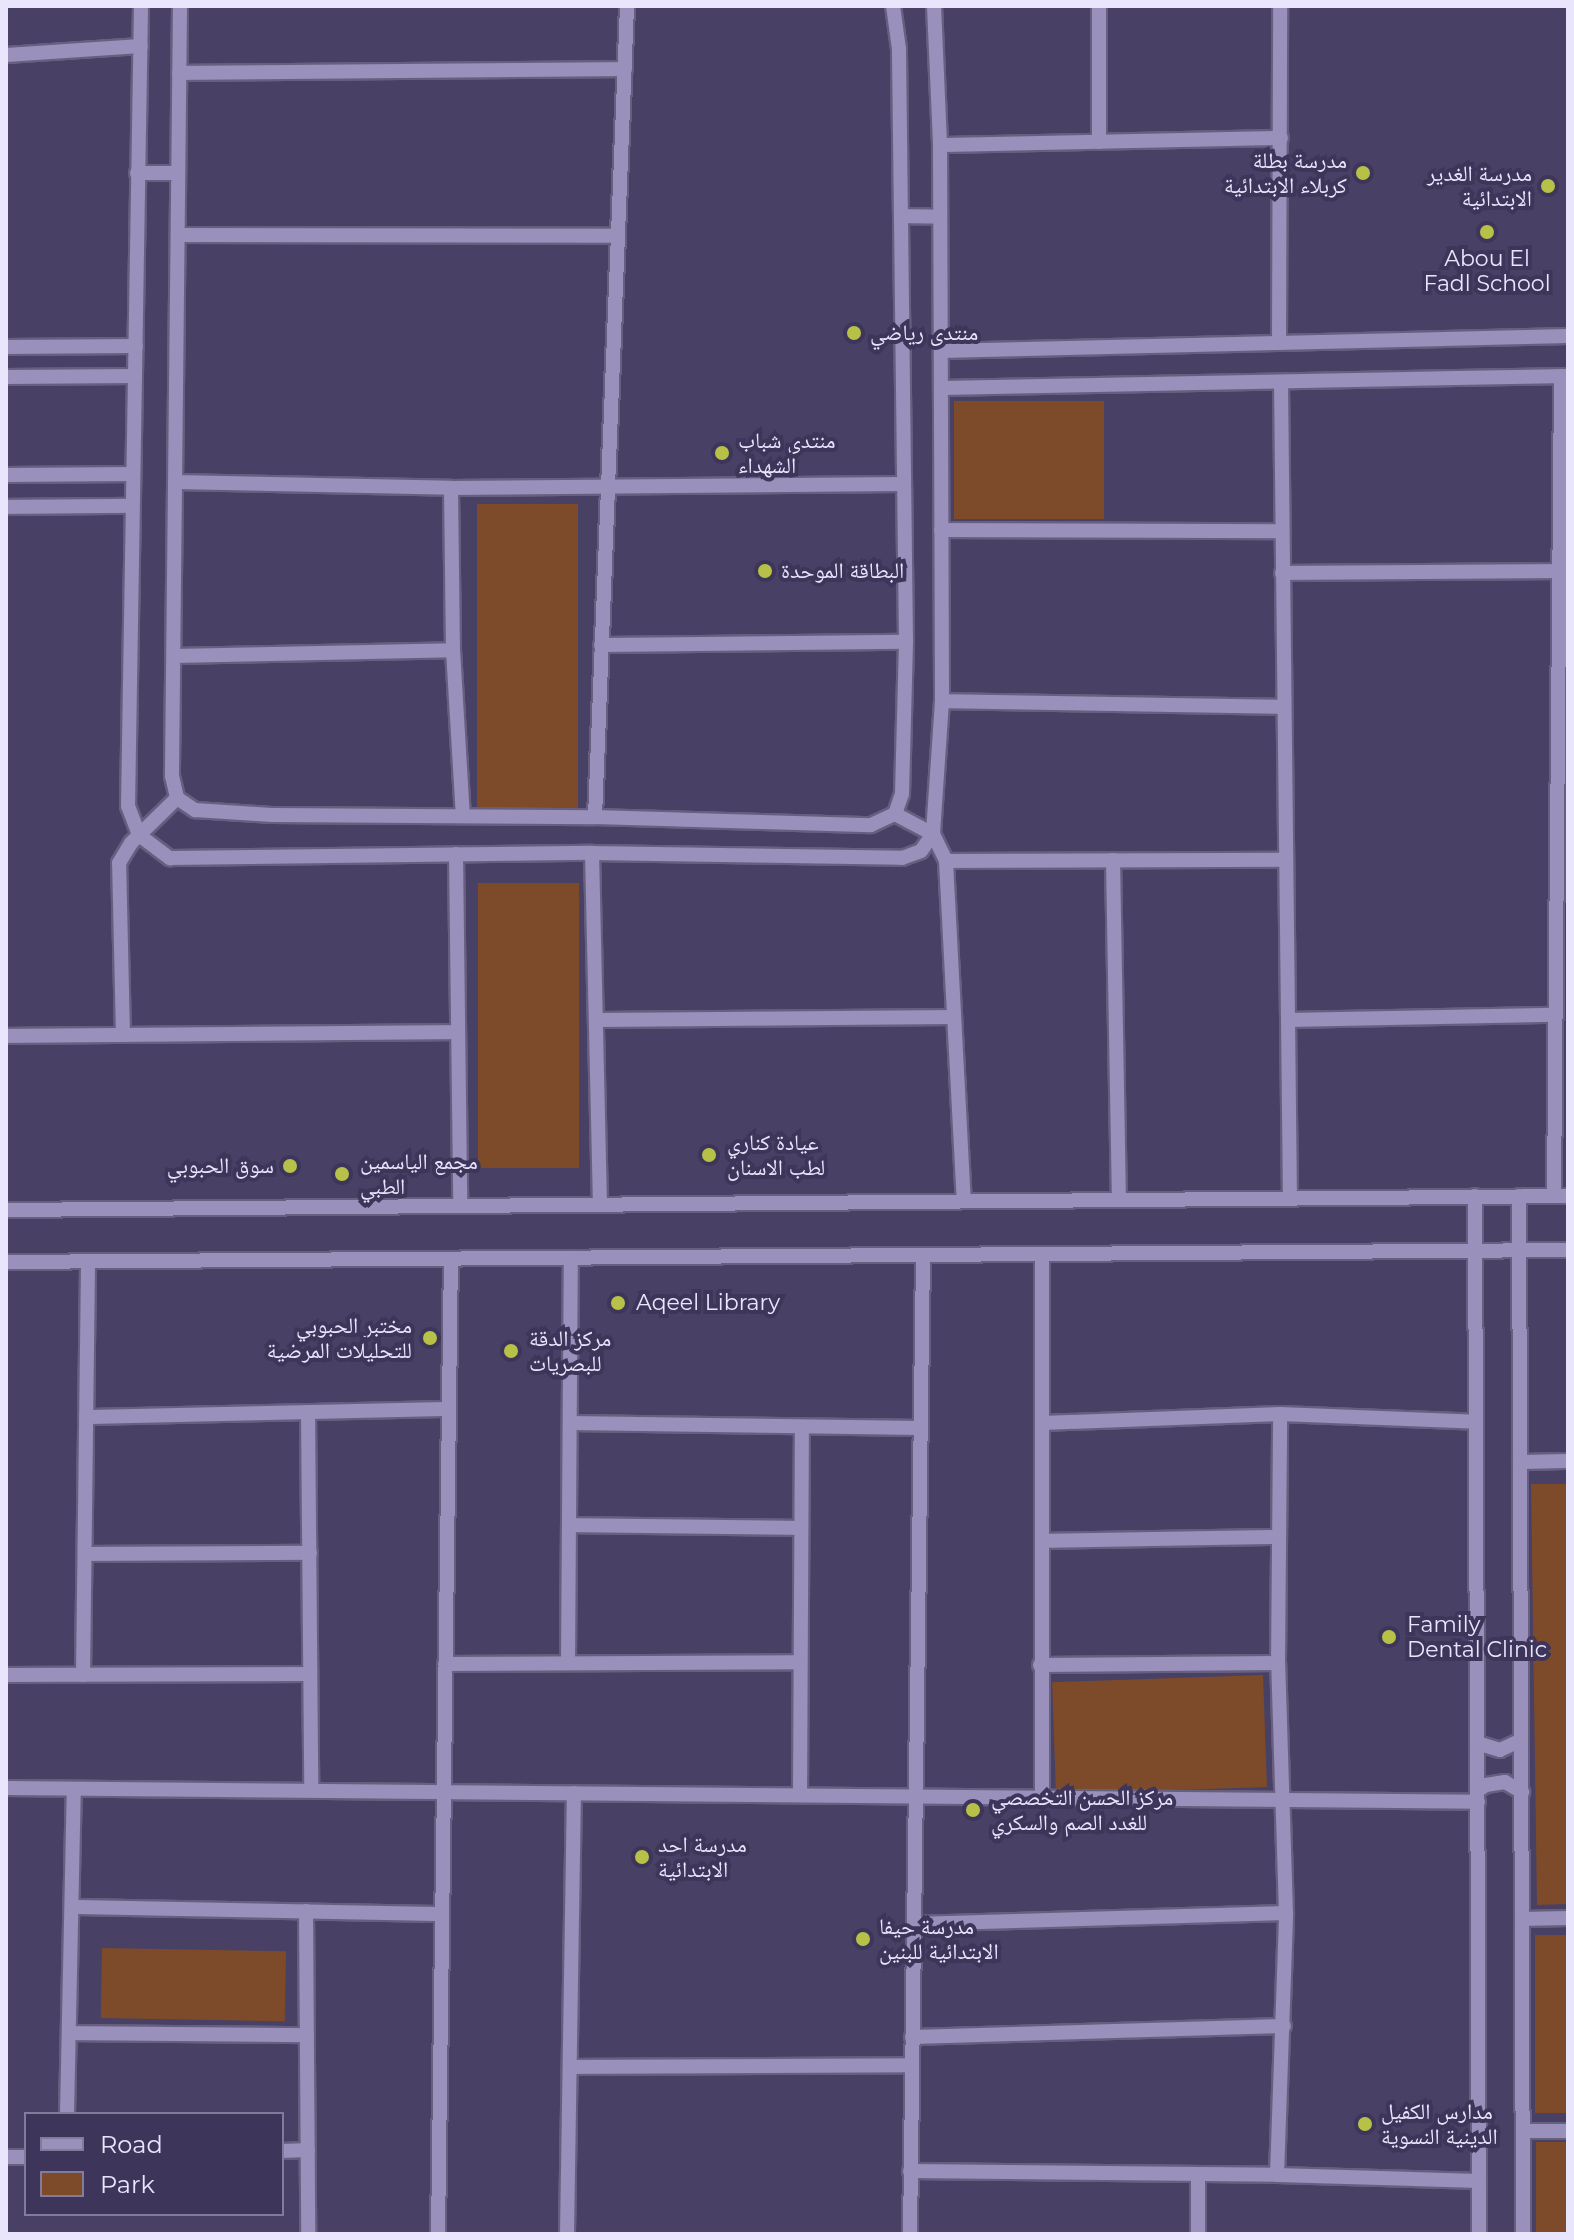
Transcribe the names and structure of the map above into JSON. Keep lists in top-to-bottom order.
{
  "places": [
    "مدرسة بطلة كربلاء الابتدائية",
    "مدرسة الغدير الابتدائية",
    "Abou El Fadl School",
    "منتدى رياضي",
    "منتدى شباب الشهداء",
    "البطاقة الموحدة",
    "عيادة كناري لطب الاسنان",
    "سوق الحبوبي",
    "مجمع الياسمين الطبي",
    "Aqeel Library",
    "مختبر الحبوبي للتحليلات المرضية",
    "مركز الدقة للبصريات",
    "Family Dental Clinic",
    "مركز الحسن التخصصي للغدد الصم والسكري",
    "مدرسة احد الابتدائية",
    "مدرسة حيفا الابتدائية للبنين",
    "مدارس الكفيل الدينية النسوية"
  ],
  "legend": ["Road", "Park"]
}
